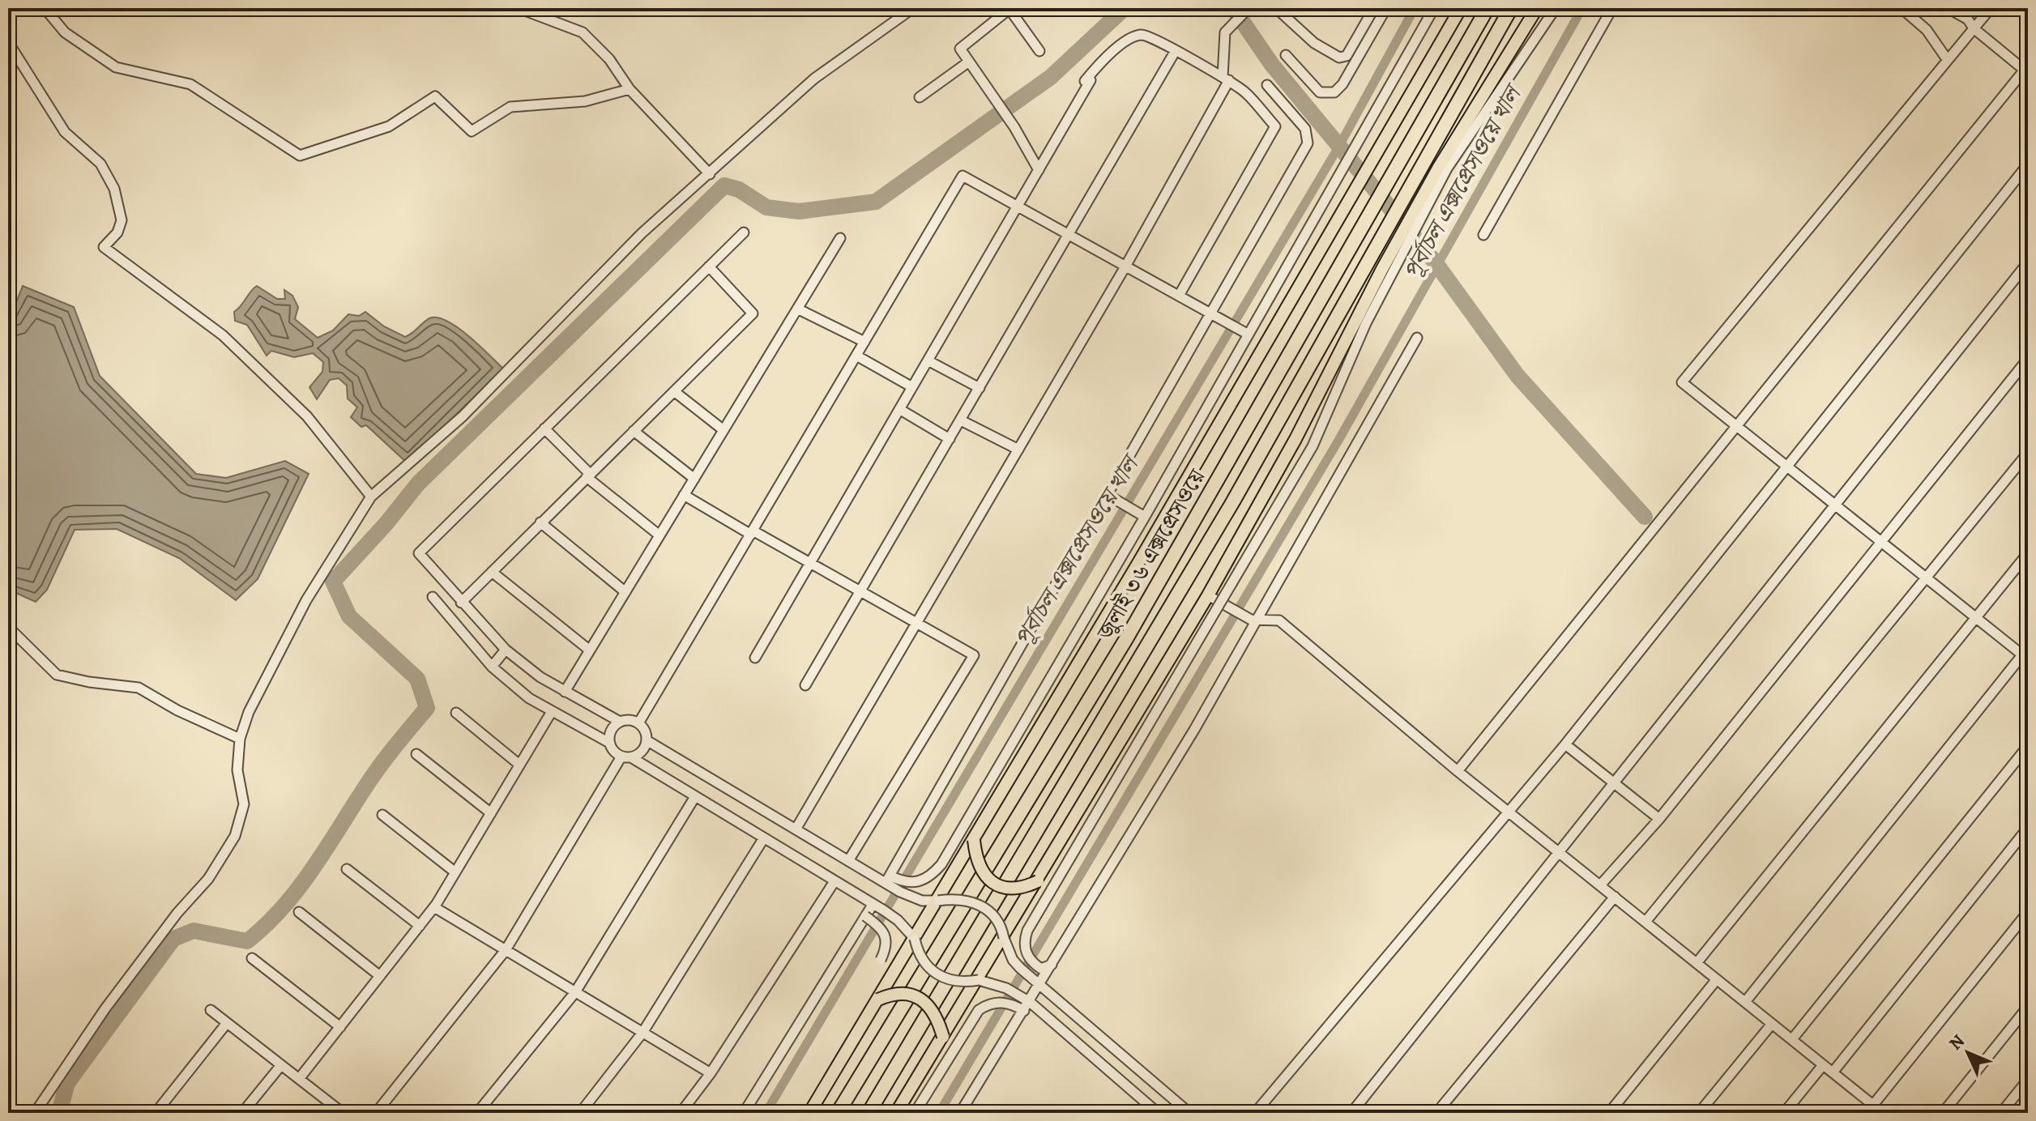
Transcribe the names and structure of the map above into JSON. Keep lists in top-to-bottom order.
{
  "streets": {
    "highway": ["জুলাই ৩৬ এক্সপ্রেসওয়ে"]
  },
  "water": ["পূর্বাচল এক্সপ্রেসওয়ে খাল"],
  "north": "top left"
}
